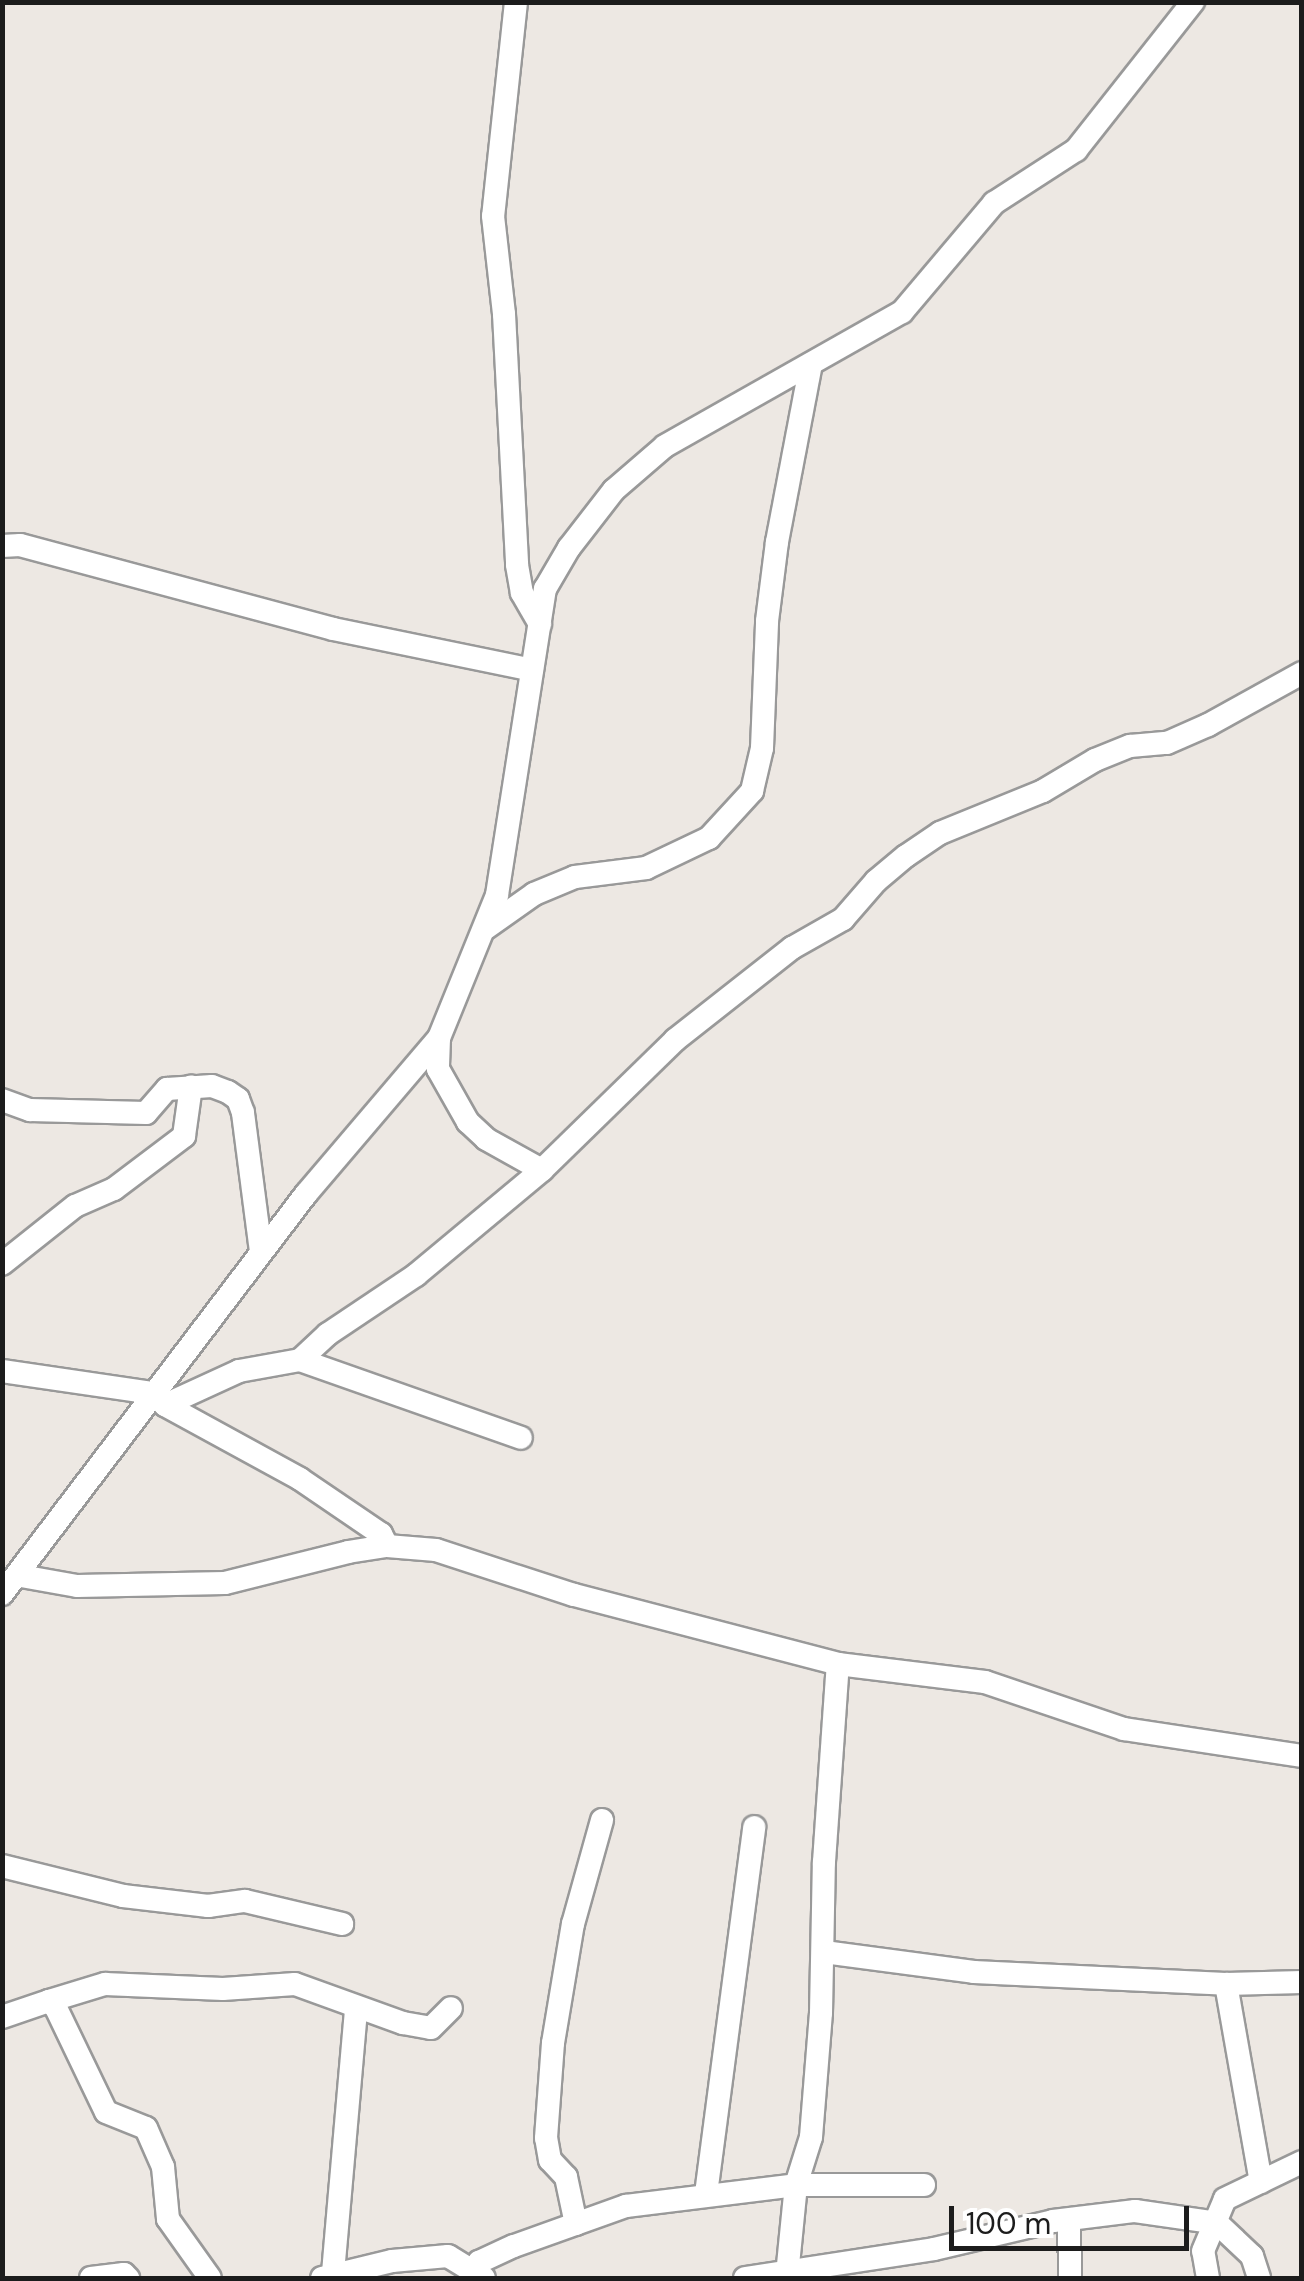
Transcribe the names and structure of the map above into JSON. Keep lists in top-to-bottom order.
{
  "scale_bar": "100 m"
}
